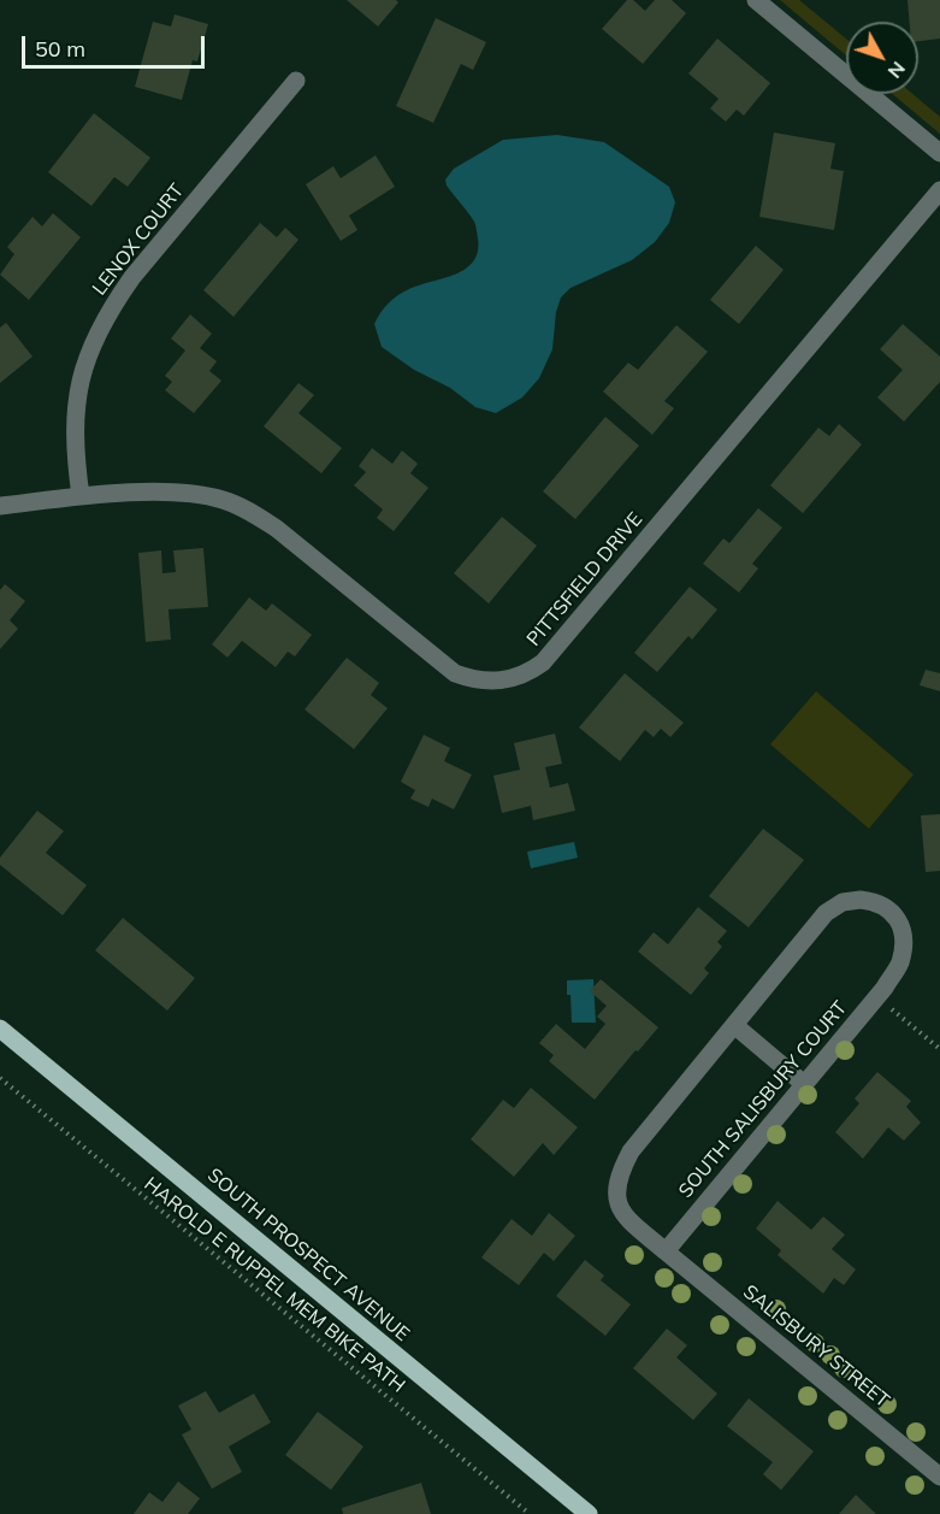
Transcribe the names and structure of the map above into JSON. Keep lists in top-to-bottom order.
{
  "streets": {
    "main road": ["SOUTH PROSPECT AVENUE"],
    "street": [
      "LENOX COURT",
      "PITTSFIELD DRIVE",
      "SOUTH SALISBURY COURT",
      "SALISBURY STREET"
    ],
    "path": ["HAROLD E RUPPEL MEM BIKE PATH"]
  },
  "crossings": [
    ["LENOX COURT", "PITTSFIELD DRIVE"],
    ["SOUTH SALISBURY COURT", "SALISBURY STREET"]
  ],
  "scale_bar": "50 m",
  "north": "bottom right"
}
